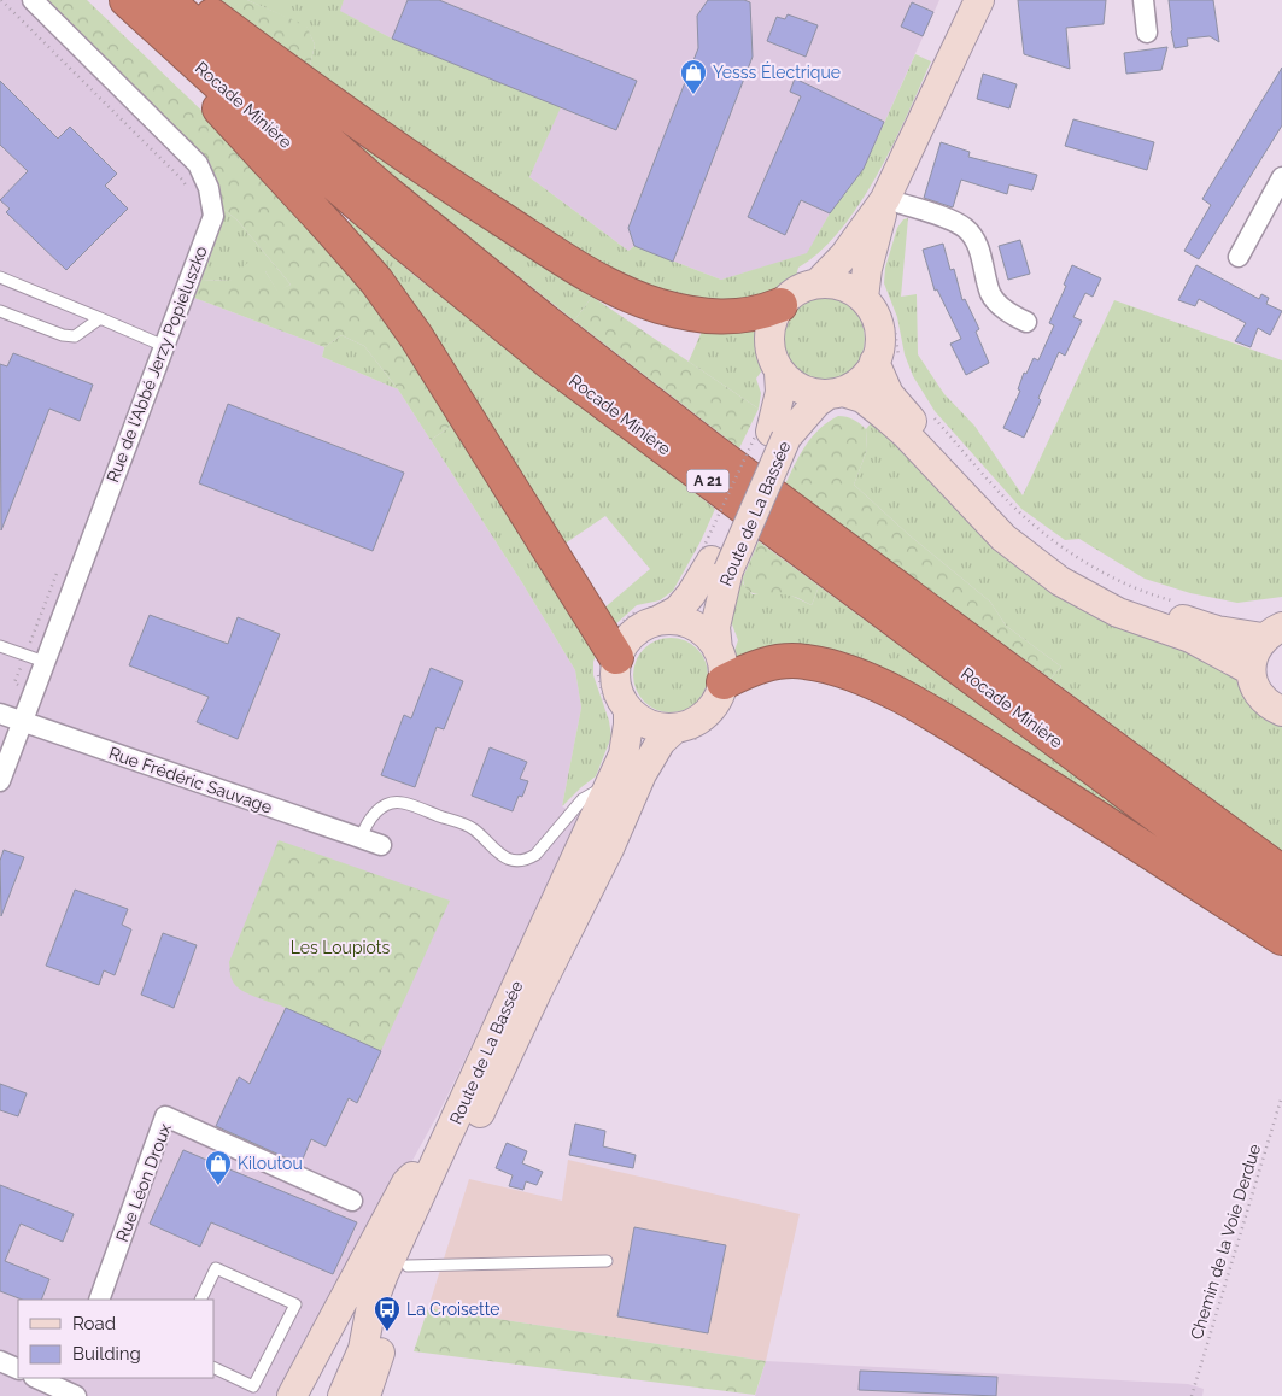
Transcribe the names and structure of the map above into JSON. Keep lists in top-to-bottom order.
{
  "streets": {
    "highway": ["Rocade Minière", "A 21"],
    "main road": ["Route de La Bassée"],
    "street": ["Rue de l'Abbé Jerzy Popieluszko", "Rue Frédéric Sauvage", "Rue Léon Droux"],
    "path": ["Chemin de la Voie Derdue"]
  },
  "crossings": [
    ["Rue de l'Abbé Jerzy Popieluszko", "Rue Frédéric Sauvage"]
  ],
  "parks": ["Les Loupiots"],
  "places": {
    "shop": ["Yesss Électrique", "Kiloutou"],
    "bus stop": ["La Croisette"]
  },
  "legend": ["Road", "Building"]
}
